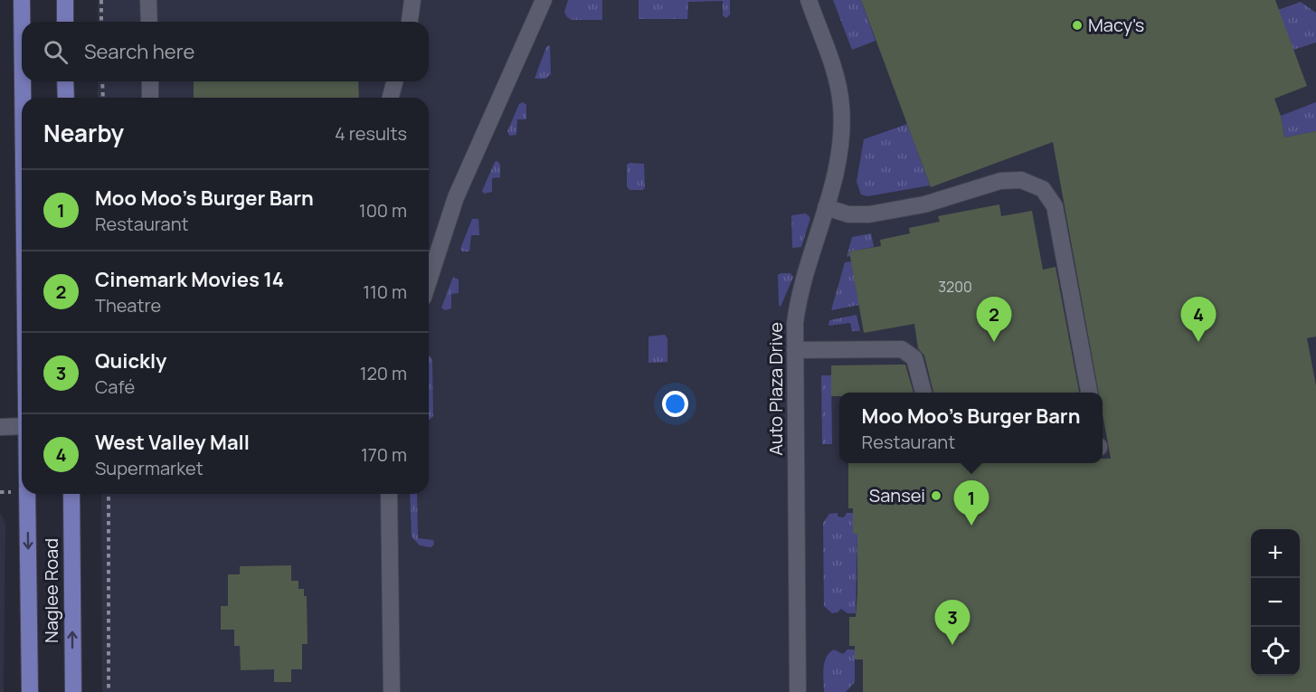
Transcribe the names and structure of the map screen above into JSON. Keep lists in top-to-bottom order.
{
  "streets": {
    "main road": ["Naglee Road"],
    "street": ["Auto Plaza Drive"]
  },
  "places": ["Macy's", "Sansei"],
  "house_numbers": ["3200"],
  "page": {
    "search": "Search here",
    "heading": ["Nearby", "4 results"],
    "list": [
      {
        "mark": "1",
        "name": "Moo Moo’s Burger Barn",
        "note": "Restaurant",
        "value": "100 m"
      },
      {
        "mark": "2",
        "name": "Cinemark Movies 14",
        "note": "Theatre",
        "value": "110 m"
      },
      {
        "mark": "3",
        "name": "Quickly",
        "note": "Café",
        "value": "120 m"
      },
      {
        "mark": "4",
        "name": "West Valley Mall",
        "note": "Supermarket",
        "value": "170 m"
      }
    ],
    "pins": [
      "2",
      "4",
      "1",
      "3"
    ],
    "popup": ["Moo Moo’s Burger Barn", "Restaurant"],
    "map_buttons": ["+", "−"]
  }
}
